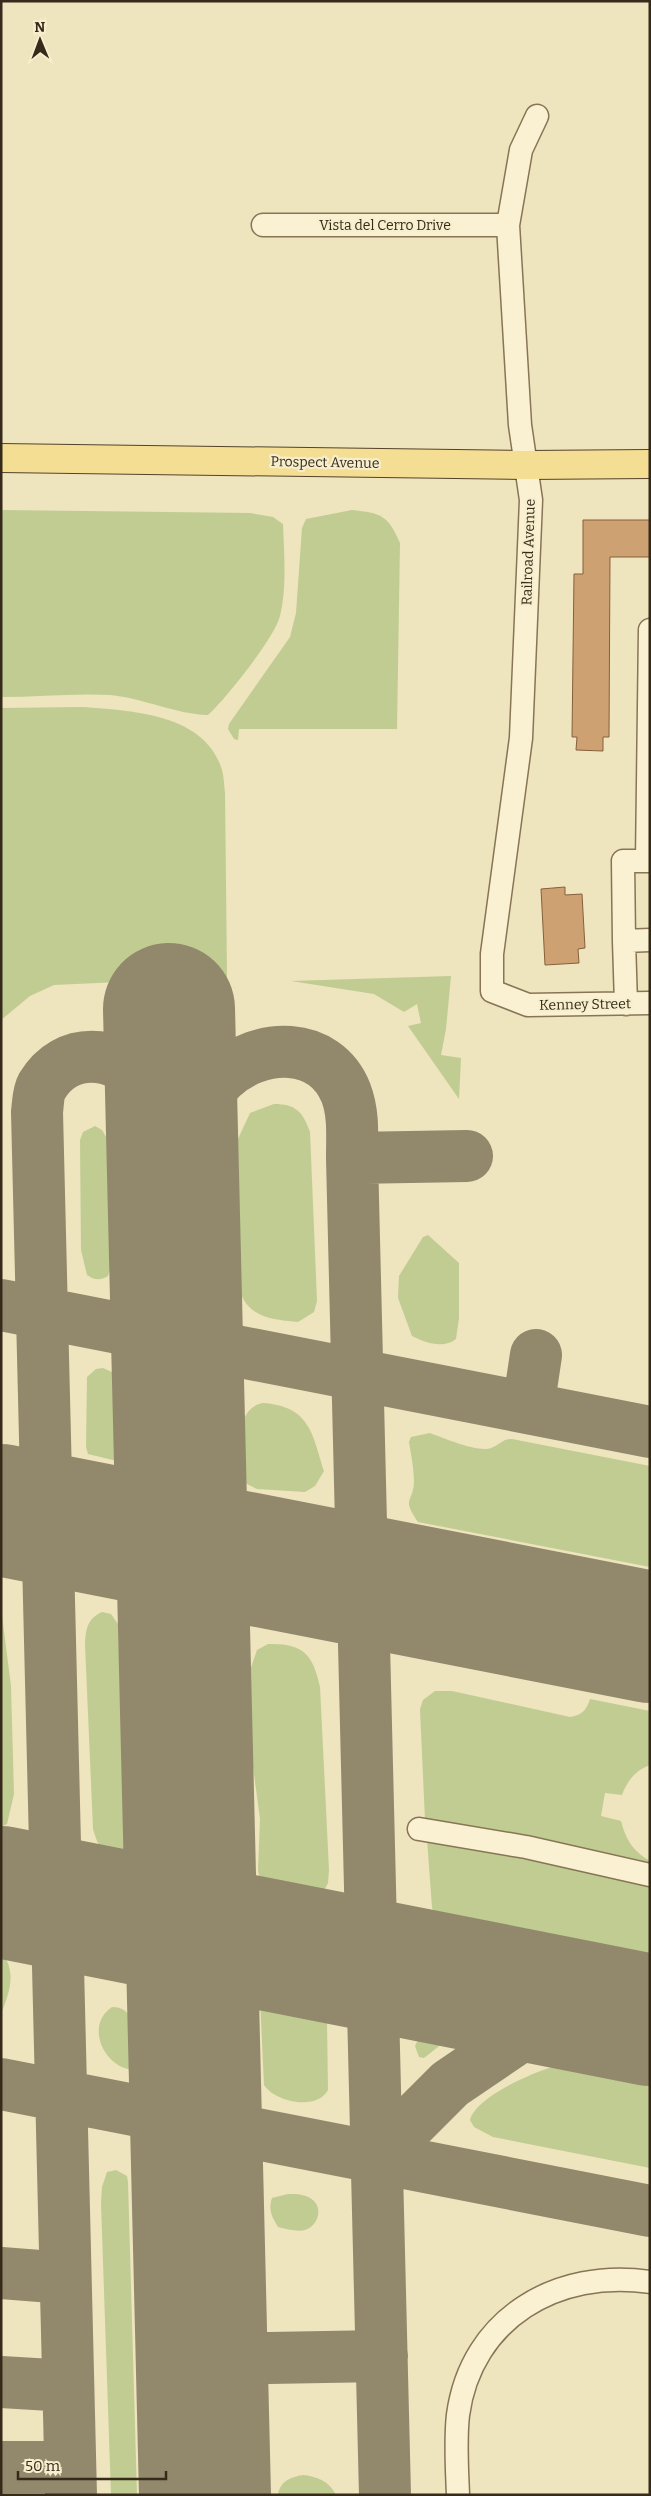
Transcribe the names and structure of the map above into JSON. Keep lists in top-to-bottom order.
{
  "streets": {
    "main road": ["Prospect Avenue"],
    "street": ["Vista del Cerro Drive", "Railroad Avenue", "Kenney Street"]
  },
  "crossings": [
    ["Vista del Cerro Drive", "Railroad Avenue"],
    ["Prospect Avenue", "Railroad Avenue"],
    ["Railroad Avenue", "Kenney Street"]
  ],
  "scale_bar": "50 m",
  "north": "top"
}
